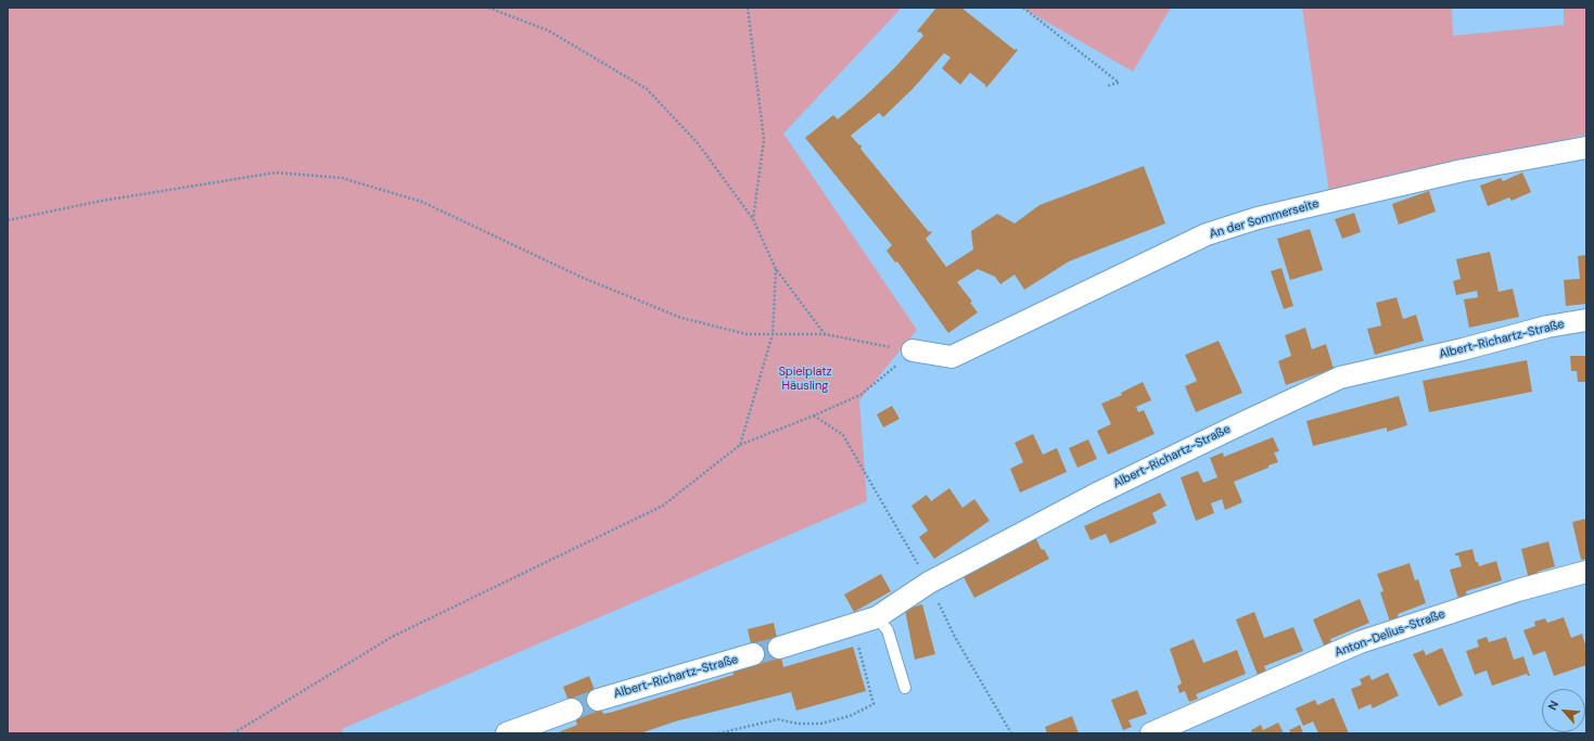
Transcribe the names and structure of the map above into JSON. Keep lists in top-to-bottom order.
{
  "streets": {
    "street": ["An der Sommerseite", "Albert-Richartz-Straße", "Anton-Delius-Straße"]
  },
  "parks": ["Spielplatz Häusling"],
  "north": "top left"
}
